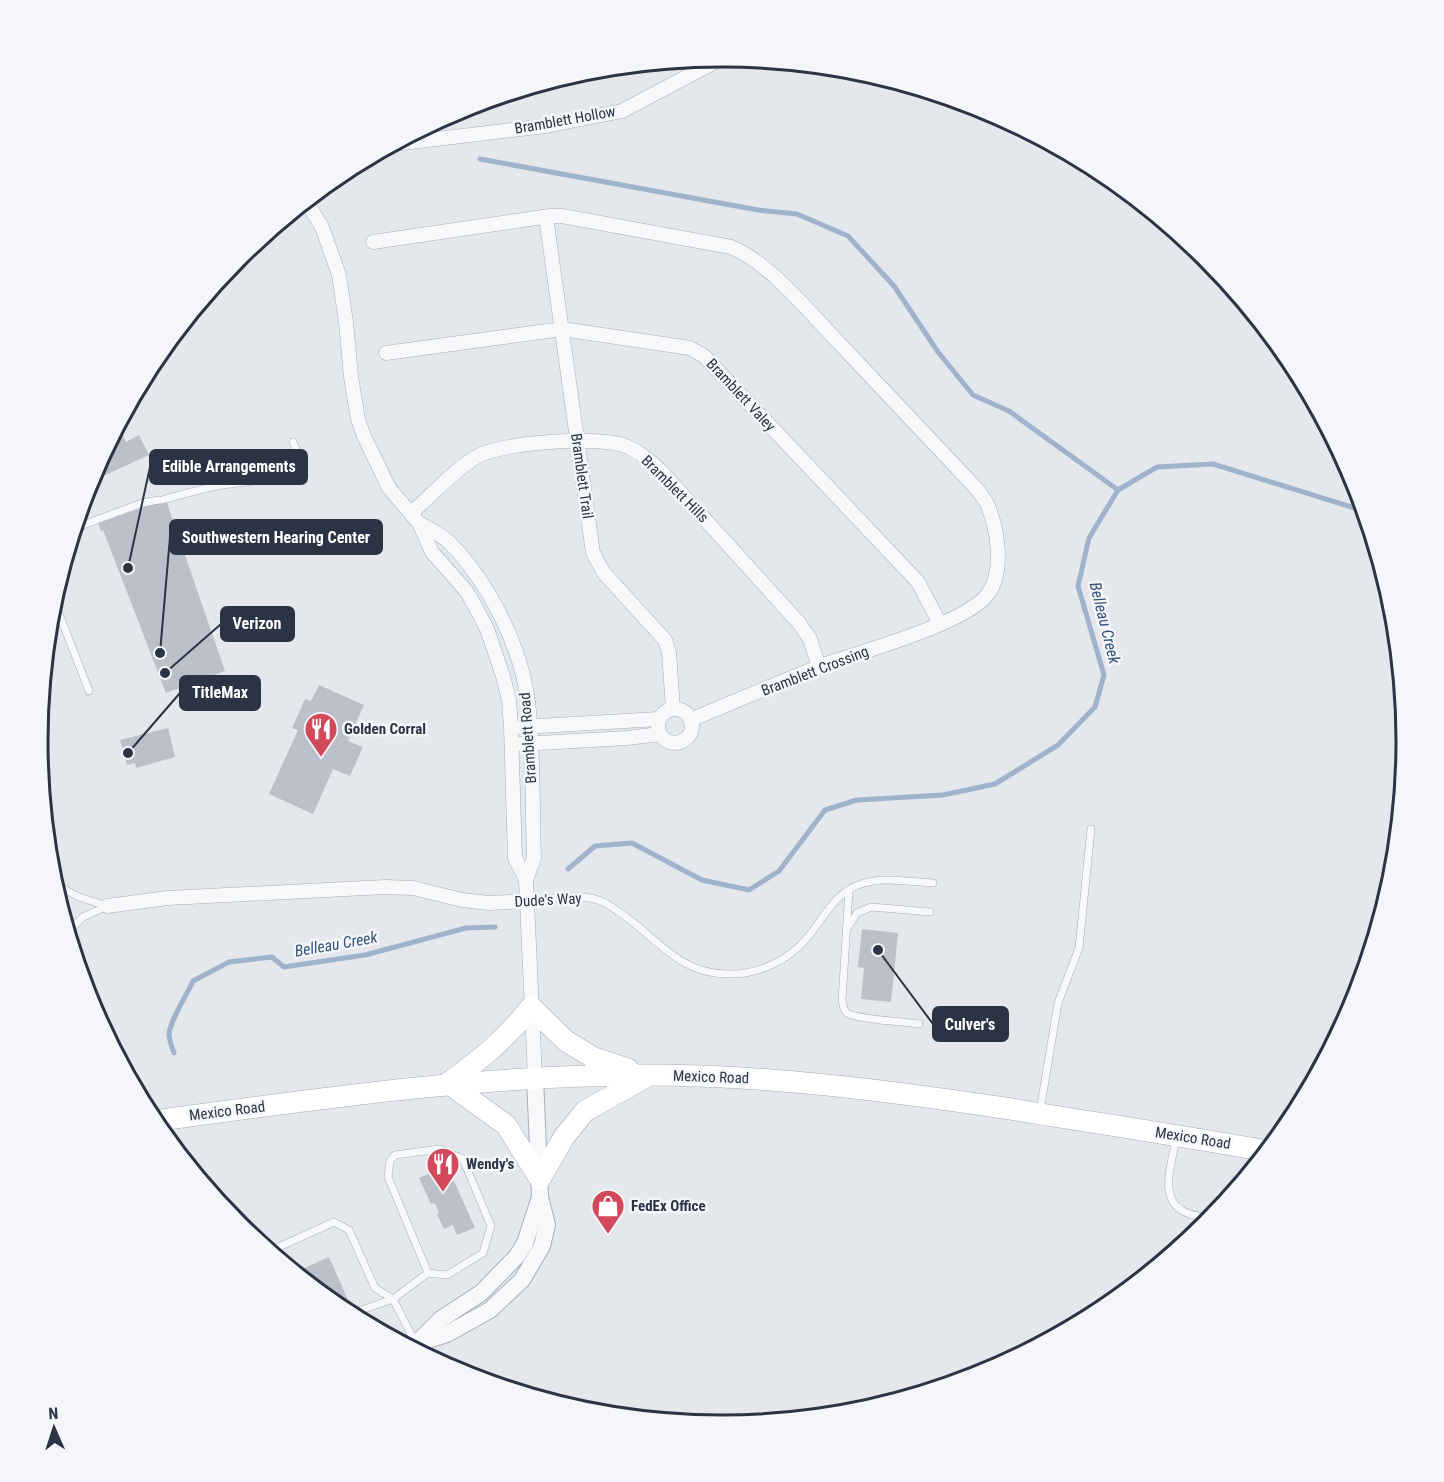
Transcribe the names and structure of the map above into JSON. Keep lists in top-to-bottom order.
{
  "streets": {
    "main road": ["Mexico Road"],
    "street": [
      "Bramblett Hollow",
      "Bramblett Valey",
      "Bramblett Trail",
      "Bramblett Hills",
      "Bramblett Crossing",
      "Bramblett Road",
      "Dude's Way"
    ]
  },
  "crossings": [
    ["Bramblett Valey", "Bramblett Trail"],
    ["Bramblett Valey", "Bramblett Crossing"],
    ["Bramblett Trail", "Bramblett Hills"],
    ["Bramblett Trail", "Bramblett Crossing"],
    ["Bramblett Hills", "Bramblett Crossing"],
    ["Bramblett Hills", "Bramblett Road"],
    ["Bramblett Road", "Dude's Way"],
    ["Bramblett Road", "Mexico Road"]
  ],
  "water": ["Belleau Creek"],
  "places": {
    "other": [
      "Edible Arrangements",
      "Southwestern Hearing Center",
      "Verizon",
      "TitleMax",
      "Culver's"
    ],
    "restaurant": ["Golden Corral", "Wendy's"],
    "shop": ["FedEx Office"]
  },
  "north": "top"
}
